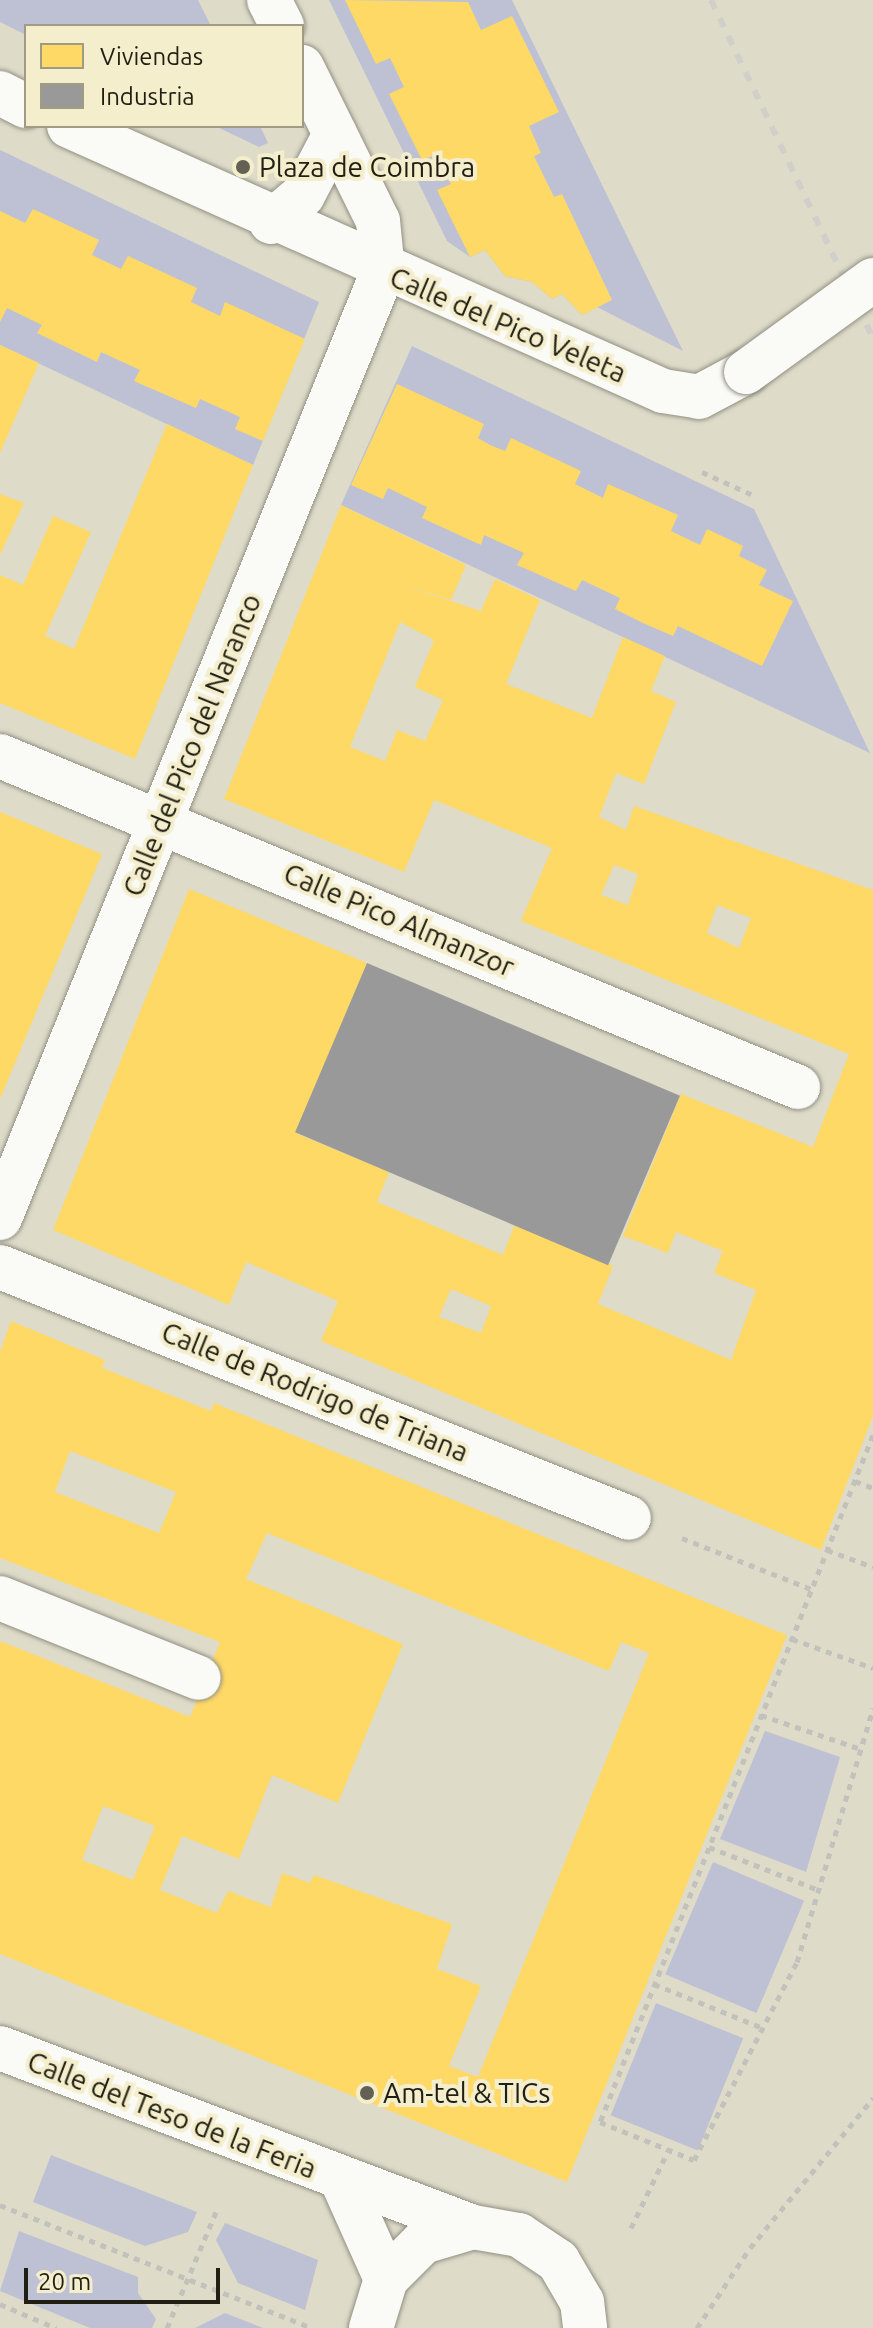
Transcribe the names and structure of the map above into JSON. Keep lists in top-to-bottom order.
{
  "streets": {
    "street": [
      "Calle del Pico Veleta",
      "Calle del Pico del Naranco",
      "Calle Pico Almanzor",
      "Calle de Rodrigo de Triana",
      "Calle del Teso de la Feria"
    ]
  },
  "crossings": [
    ["Calle del Pico Veleta", "Calle del Pico del Naranco"],
    ["Calle del Pico del Naranco", "Calle Pico Almanzor"]
  ],
  "places": ["Plaza de Coimbra", "Am-tel & TICs"],
  "legend": ["Viviendas", "Industria"],
  "scale_bar": "20 m"
}
